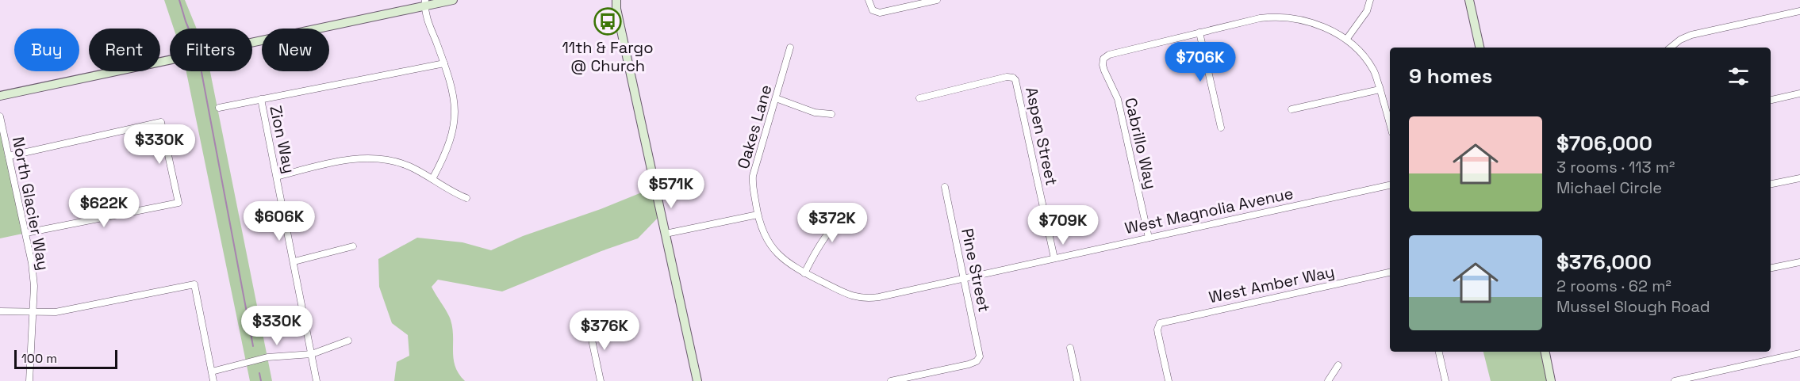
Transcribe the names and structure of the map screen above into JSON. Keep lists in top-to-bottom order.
{
  "streets": {
    "street": [
      "Oakes Lane",
      "Aspen Street",
      "Zion Way",
      "Cabrillo Way",
      "North Glacier Way",
      "West Magnolia Avenue",
      "Pine Street",
      "West Amber Way"
    ]
  },
  "crossings": [
    ["Oakes Lane", "West Magnolia Avenue"],
    ["Aspen Street", "West Magnolia Avenue"],
    ["Cabrillo Way", "West Magnolia Avenue"],
    ["West Magnolia Avenue", "Pine Street"]
  ],
  "places": {
    "bus stop": ["11th & Fargo @ Church"]
  },
  "scale_bar": "100 m",
  "page": {
    "chip": [
      "Buy",
      "Rent",
      "Filters",
      "New"
    ],
    "price": [
      "$706K",
      "$330K",
      "$571K",
      "$622K",
      "$606K",
      "$372K",
      "$709K",
      "$330K",
      "$376K"
    ],
    "heading": "9 homes",
    "list": [
      {
        "name": "$706,000",
        "note": "3 rooms · 113 m² · Michael Circle"
      },
      {
        "name": "$376,000",
        "note": "2 rooms · 62 m² · Mussel Slough Road"
      }
    ],
    "scale": "100 m"
  }
}
